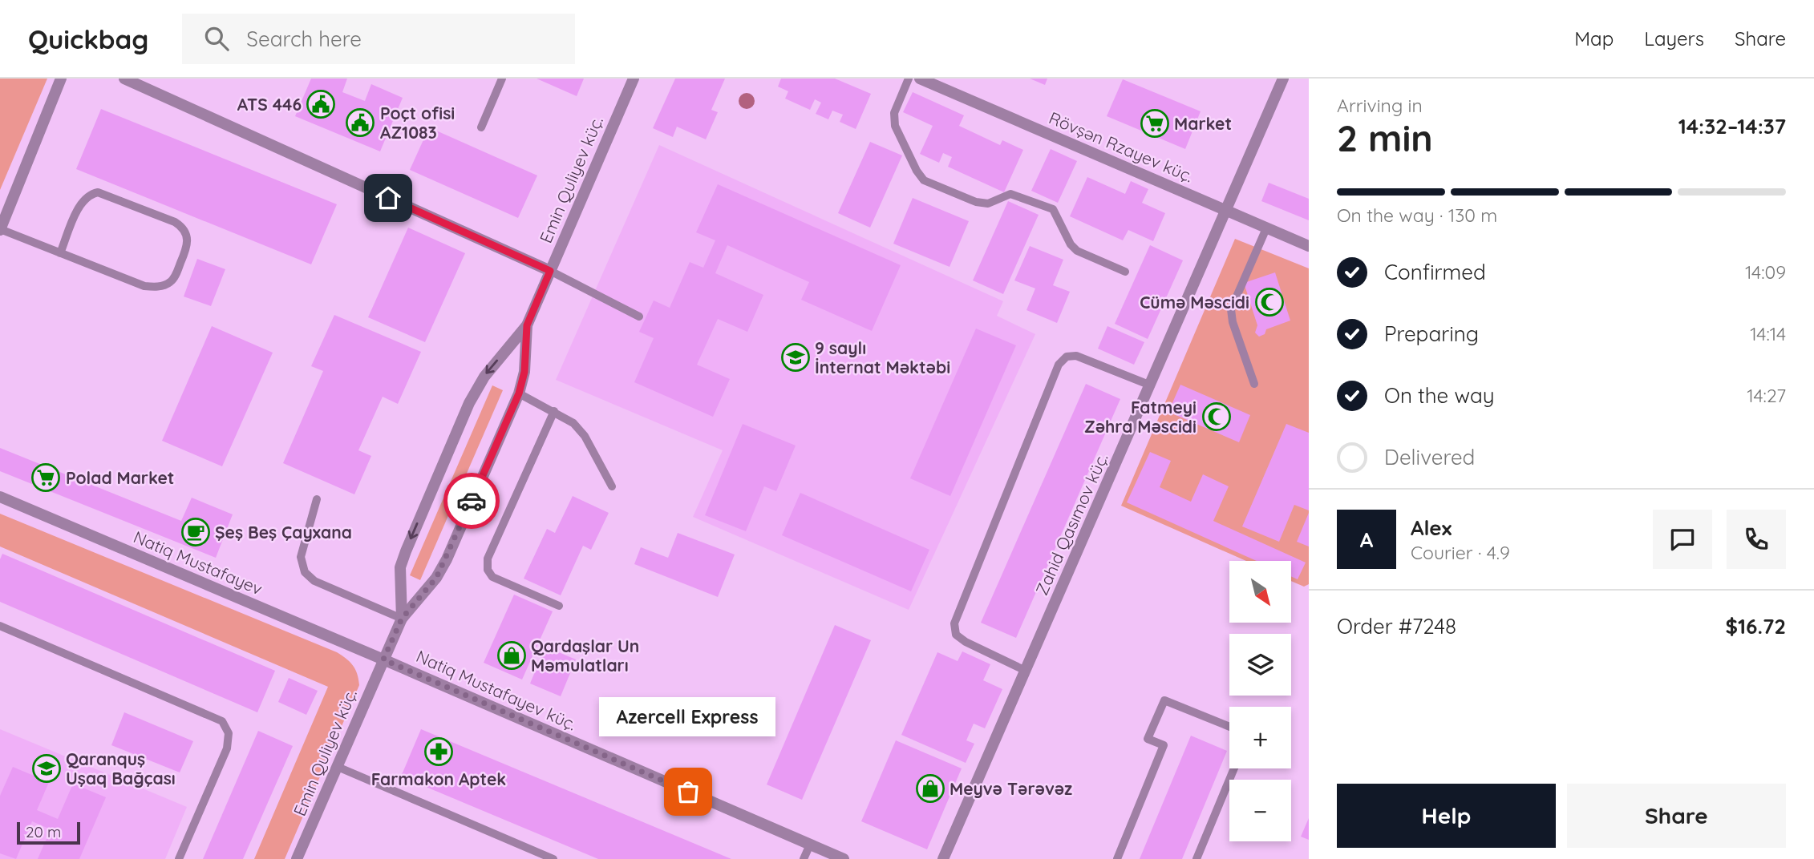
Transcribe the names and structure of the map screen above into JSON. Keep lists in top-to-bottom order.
{
  "streets": {
    "street": [
      "Rövşən Rzayev küç.",
      "Emin Quliyev küç.",
      "Zahid Qasımov küç.",
      "Natiq Mustafayev",
      "Natiq Mustafayev küç."
    ]
  },
  "crossings": [
    ["Rövşən Rzayev küç.", "Zahid Qasımov küç."],
    ["Emin Quliyev küç.", "Natiq Mustafayev"],
    ["Emin Quliyev küç.", "Natiq Mustafayev küç."],
    ["Natiq Mustafayev", "Natiq Mustafayev küç."]
  ],
  "places": {
    "public building": ["ATS 446", "Poçt ofisi AZ1083"],
    "supermarket": ["Market", "Polad Market"],
    "mosque": ["Cümə Məscidi", "Fatmeyi Zəhra Məscidi"],
    "school or university": ["9 saylı İnternat Məktəbi", "Qaranquş Uşaq Bağçası"],
    "cafe": ["Şeş Beş Çayxana"],
    "shop": ["Qardaşlar Un Məmulatları", "Meyvə Tərəvəz"],
    "pharmacy": ["Farmakon Aptek"],
    "other": ["Azercell Express"]
  },
  "scale_bar": "20 m",
  "north": "bottom right",
  "page": {
    "header": "Quickbag",
    "search": "Search here",
    "nav": ["Map", "Layers", "Share"],
    "heading": ["2 min", "Arriving in", "14:32–14:37"],
    "panel": [
      "Alex",
      "Courier · 4.9",
      "Order #7248",
      "$16.72"
    ],
    "bar": "On the way · 130 m",
    "list": [
      ["Confirmed", "14:09"],
      ["Preparing", "14:14"],
      ["On the way", "14:27"],
      "Delivered"
    ],
    "round": "A",
    "map_buttons": ["+", "−"],
    "bubble": "Azercell Express",
    "buttons": ["Help", "Share"],
    "scale": "20 m"
  }
}
